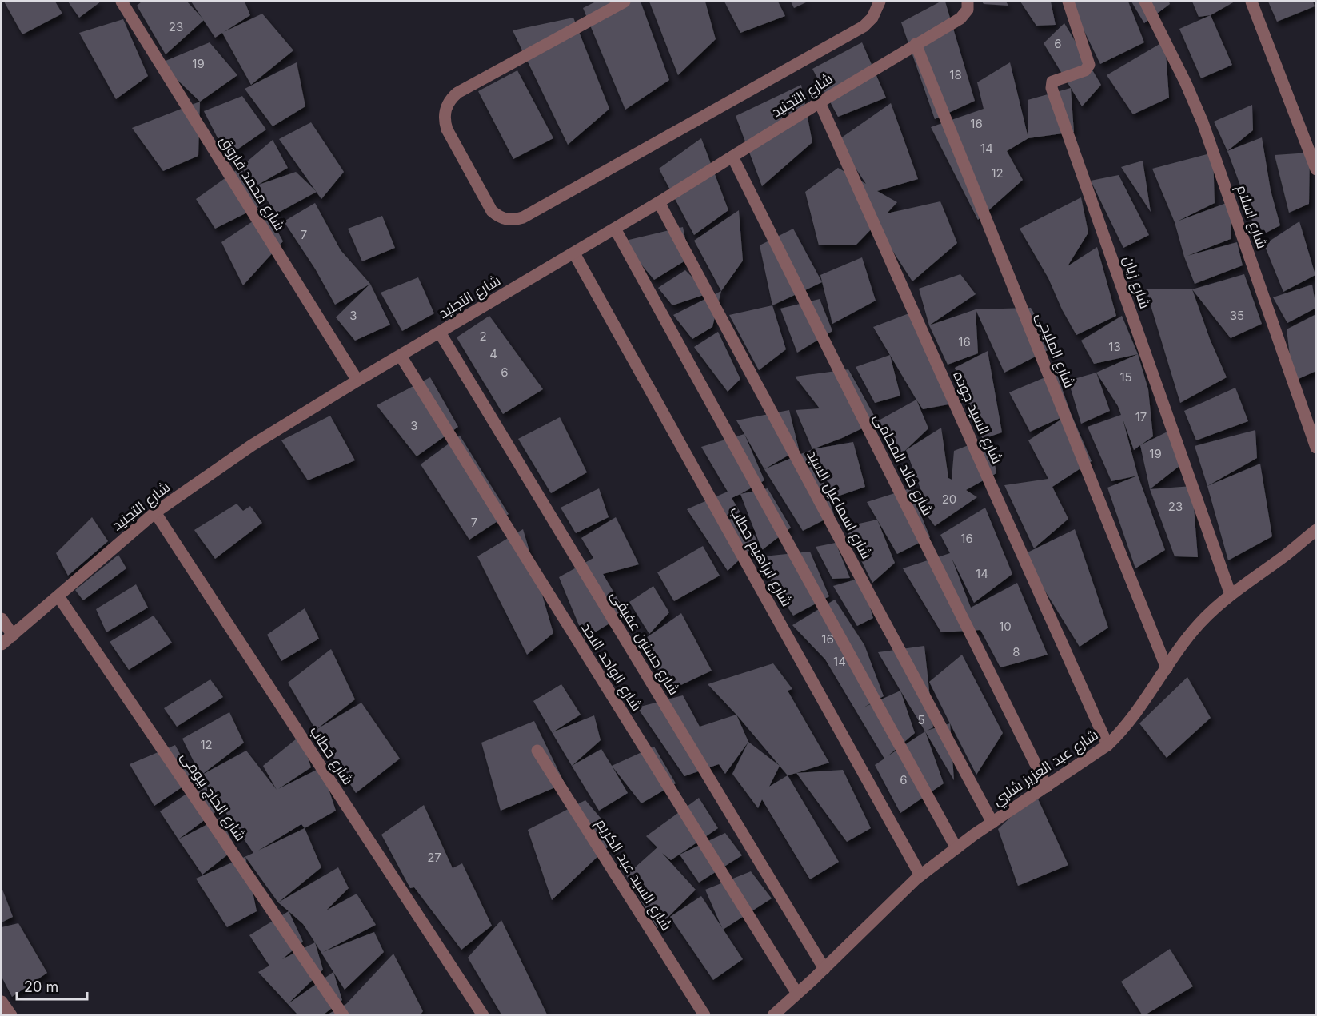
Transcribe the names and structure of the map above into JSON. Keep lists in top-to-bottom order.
{
  "streets": {
    "street": [
      "شارع التجنيد",
      "شارع محمد فاروق",
      "شارع اسلام",
      "شارع زيان",
      "شارع المليجى",
      "شارع السيد جوده",
      "شارع خالد المحامى",
      "شارع اسماعيل السيد",
      "شارع ابراهيم خطاب",
      "شارع حسنين عفيفى",
      "شارع الواحد الاحد",
      "شارع خطاب",
      "شارع عبد العزيز شلبي",
      "شارع الحاج بيومى",
      "شارع السيد عبد الكريم"
    ]
  },
  "crossings": [
    ["شارع التجنيد", "شارع محمد فاروق"],
    ["شارع التجنيد", "شارع المليجى"],
    ["شارع التجنيد", "شارع السيد جوده"],
    ["شارع التجنيد", "شارع خالد المحامى"],
    ["شارع التجنيد", "شارع اسماعيل السيد"],
    ["شارع التجنيد", "شارع ابراهيم خطاب"],
    ["شارع التجنيد", "شارع حسنين عفيفى"],
    ["شارع التجنيد", "شارع الواحد الاحد"],
    ["شارع التجنيد", "شارع خطاب"],
    ["شارع التجنيد", "شارع الحاج بيومى"],
    ["شارع زيان", "شارع عبد العزيز شلبي"],
    ["شارع المليجى", "شارع عبد العزيز شلبي"],
    ["شارع السيد جوده", "شارع عبد العزيز شلبي"],
    ["شارع خالد المحامى", "شارع عبد العزيز شلبي"],
    ["شارع اسماعيل السيد", "شارع عبد العزيز شلبي"],
    ["شارع ابراهيم خطاب", "شارع عبد العزيز شلبي"],
    ["شارع حسنين عفيفى", "شارع عبد العزيز شلبي"],
    ["شارع الواحد الاحد", "شارع عبد العزيز شلبي"]
  ],
  "house_numbers": [
    "23",
    "6",
    "19",
    "18",
    "16",
    "14",
    "12",
    "7",
    "3",
    "35",
    "2",
    "16",
    "13",
    "4",
    "6",
    "15",
    "17",
    "3",
    "19",
    "20",
    "23",
    "7",
    "16",
    "14",
    "10",
    "16",
    "8",
    "14",
    "5",
    "12",
    "6",
    "27"
  ],
  "scale_bar": "20 m"
}
